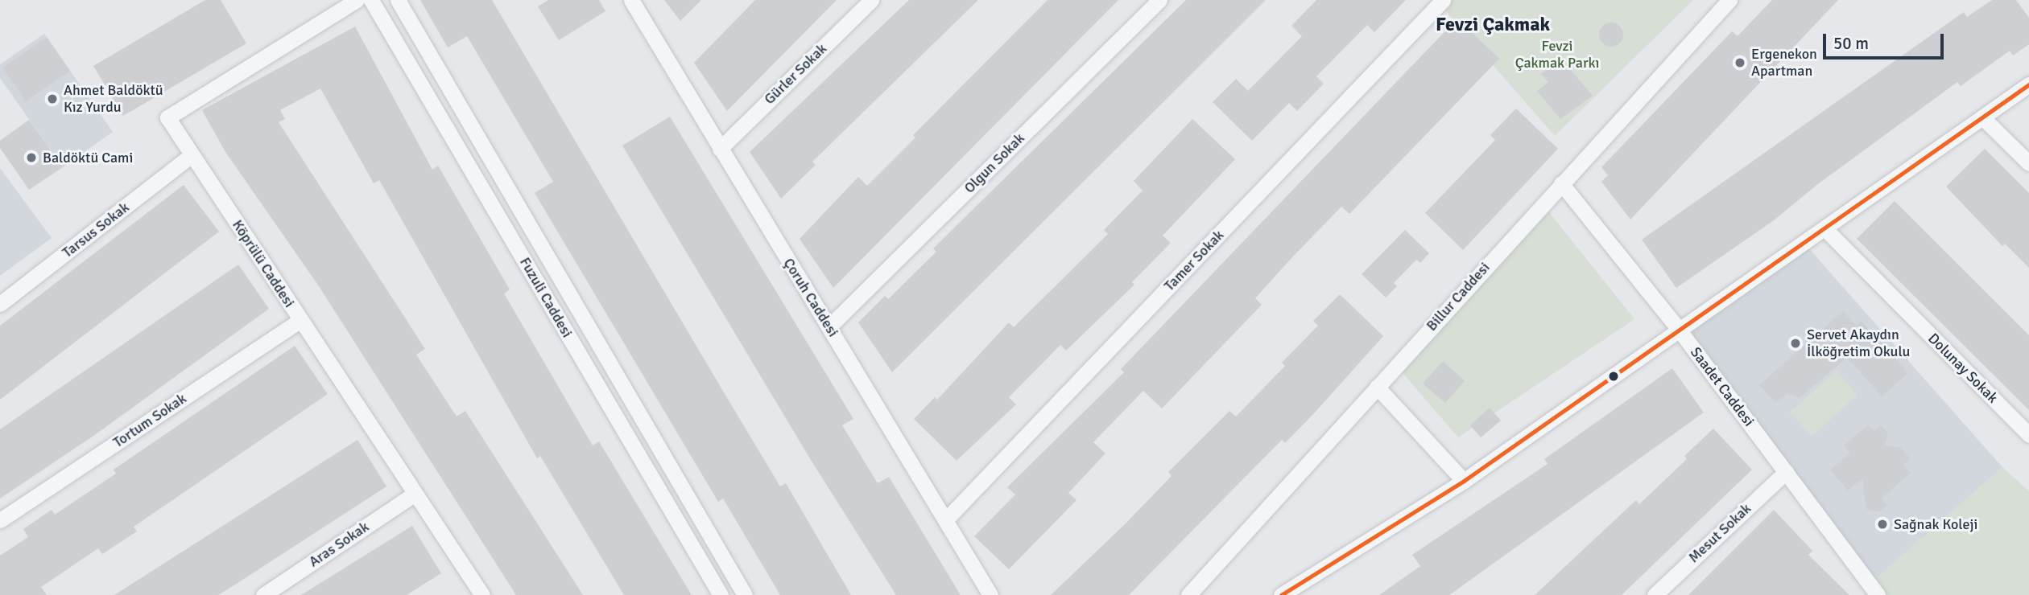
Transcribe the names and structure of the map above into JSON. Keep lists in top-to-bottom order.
{
  "streets": {
    "street": [
      "Gürler Sokak",
      "Olgun Sokak",
      "Tarsus Sokak",
      "Tamer Sokak",
      "Köprülü Caddesi",
      "Billur Caddesi",
      "Fuzuli Caddesi",
      "Çoruh Caddesi",
      "Dolunay Sokak",
      "Saadet Caddesi",
      "Tortum Sokak",
      "Mesut Sokak",
      "Aras Sokak"
    ]
  },
  "crossings": [
    ["Gürler Sokak", "Çoruh Caddesi"],
    ["Olgun Sokak", "Çoruh Caddesi"],
    ["Tarsus Sokak", "Köprülü Caddesi"],
    ["Tamer Sokak", "Çoruh Caddesi"],
    ["Köprülü Caddesi", "Tortum Sokak"],
    ["Köprülü Caddesi", "Aras Sokak"],
    ["Billur Caddesi", "Saadet Caddesi"],
    ["Saadet Caddesi", "Mesut Sokak"]
  ],
  "districts": ["Fevzi Çakmak"],
  "parks": ["Fevzi Çakmak Parkı"],
  "places": [
    "Ergenekon Apartman",
    "Ahmet Baldöktü Kız Yurdu",
    "Baldöktü Cami",
    "Servet Akaydın İlköğretim Okulu",
    "Sağnak Koleji"
  ],
  "scale_bar": "50 m"
}
